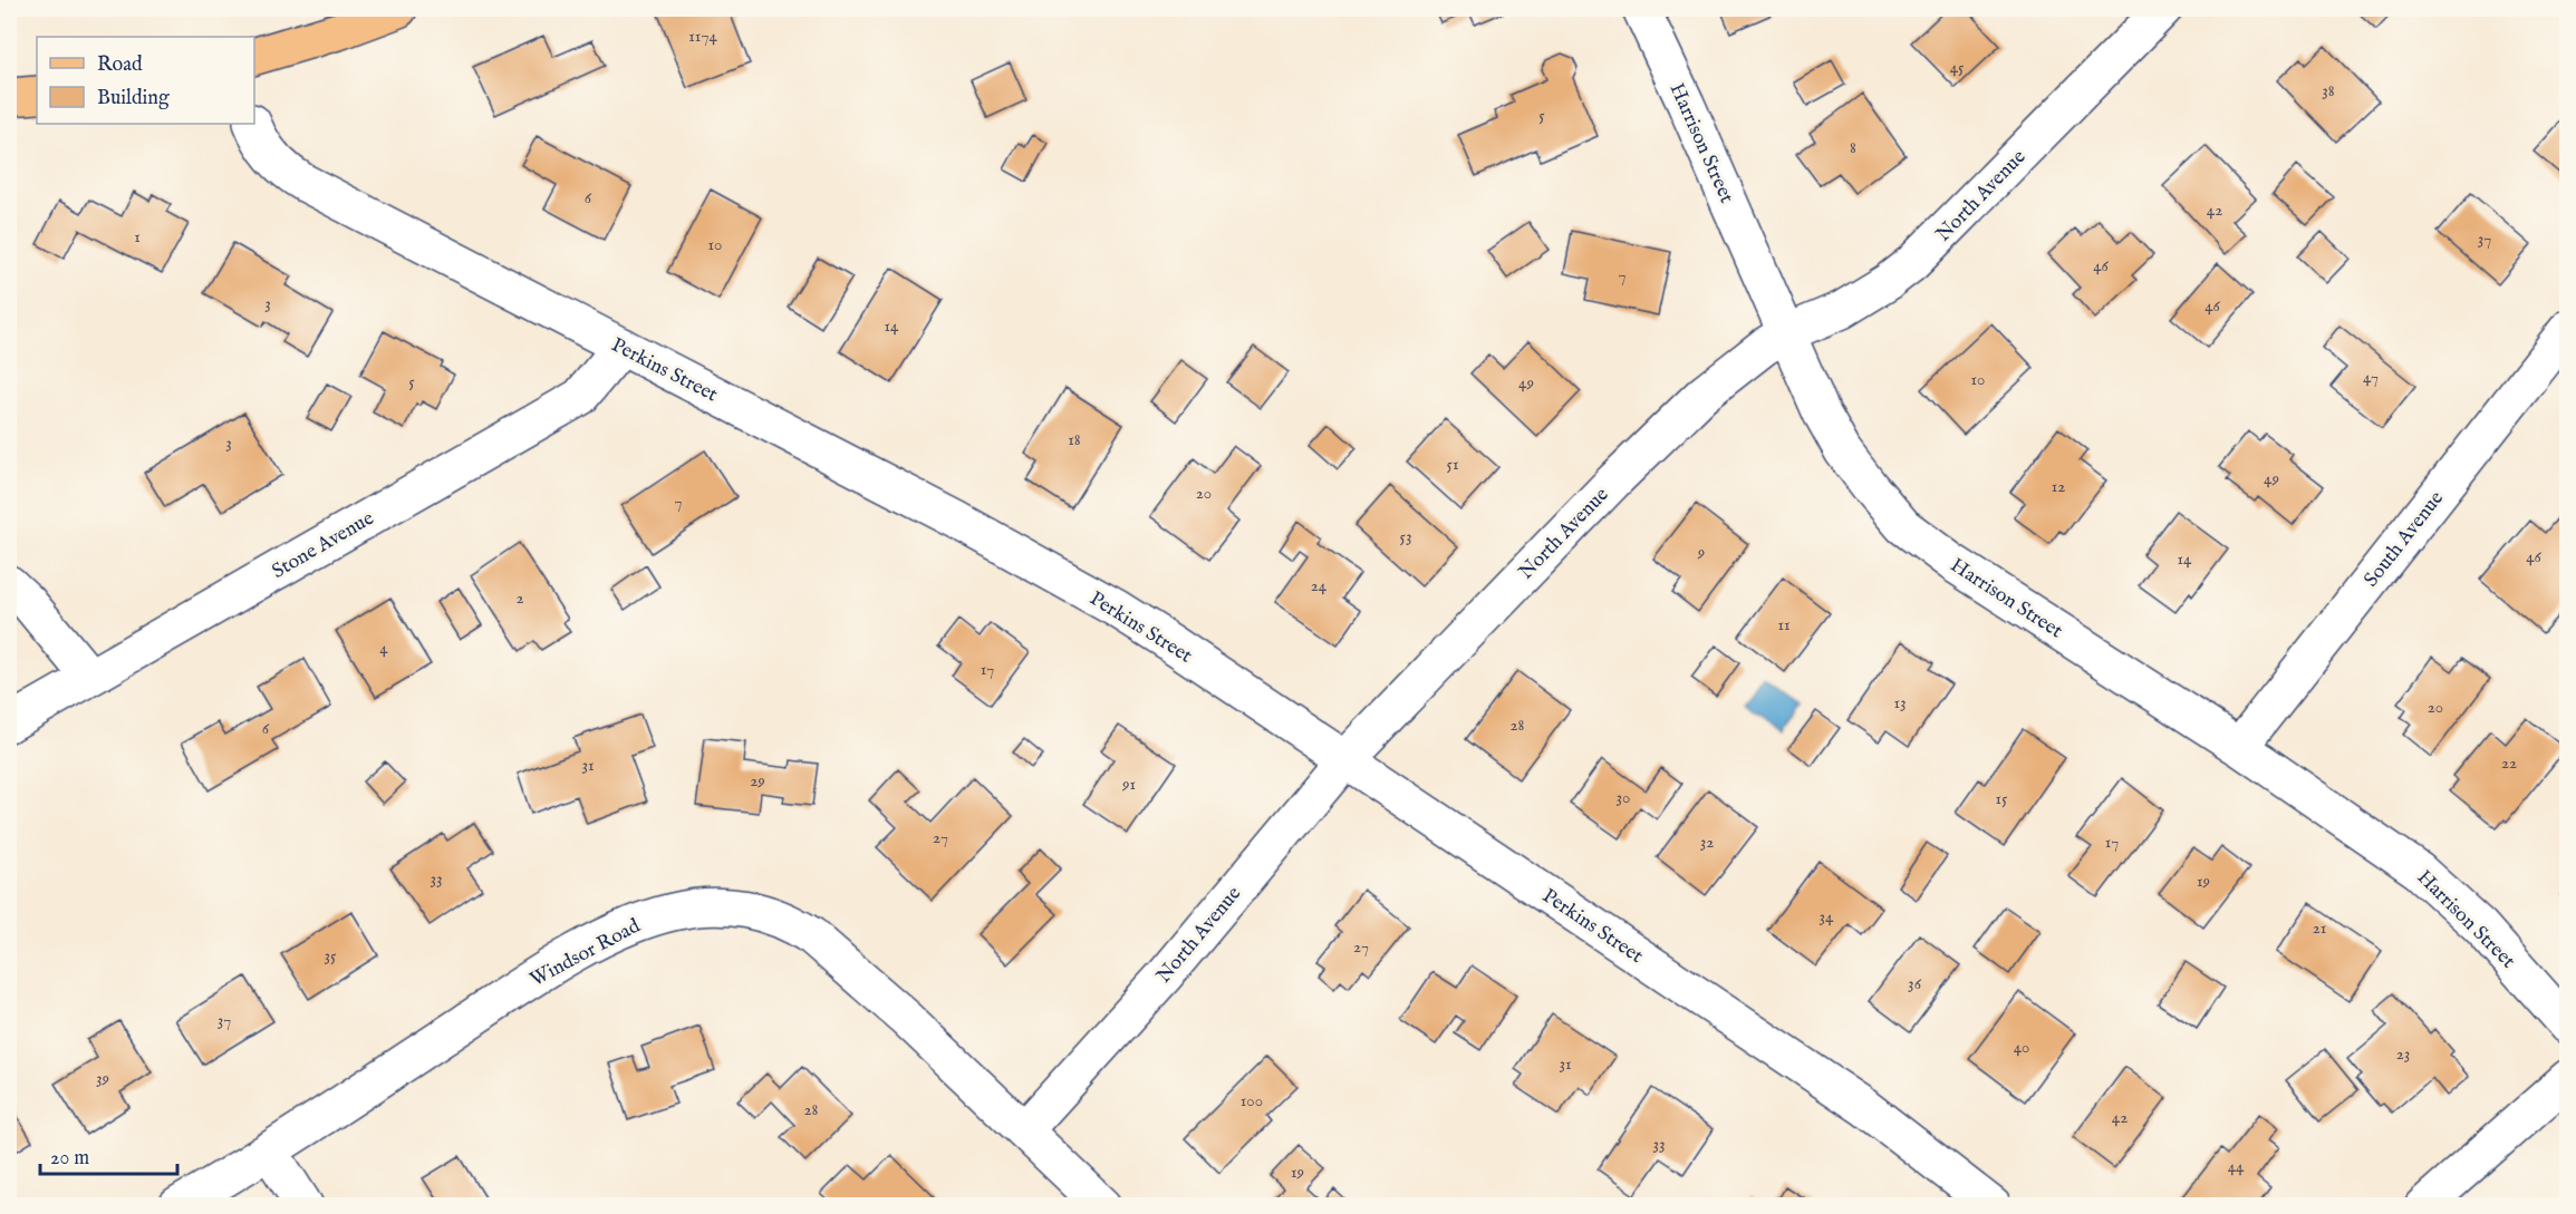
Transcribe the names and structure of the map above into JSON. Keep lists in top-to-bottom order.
{
  "streets": {
    "street": [
      "Harrison Street",
      "North Avenue",
      "Perkins Street",
      "South Avenue",
      "Stone Avenue",
      "Windsor Road"
    ]
  },
  "crossings": [
    ["Harrison Street", "North Avenue"],
    ["Harrison Street", "South Avenue"],
    ["North Avenue", "Perkins Street"],
    ["North Avenue", "Windsor Road"],
    ["Perkins Street", "Stone Avenue"]
  ],
  "house_numbers": [
    "1174",
    "45",
    "38",
    "5",
    "8",
    "6",
    "42",
    "1",
    "37",
    "10",
    "46",
    "7",
    "3",
    "46",
    "14",
    "47",
    "10",
    "5",
    "49",
    "18",
    "3",
    "51",
    "49",
    "12",
    "20",
    "7",
    "53",
    "9",
    "46",
    "14",
    "24",
    "2",
    "11",
    "4",
    "17",
    "13",
    "20",
    "28",
    "6",
    "22",
    "31",
    "29",
    "91",
    "30",
    "15",
    "27",
    "32",
    "17",
    "33",
    "19",
    "34",
    "21",
    "27",
    "35",
    "36",
    "37",
    "40",
    "23",
    "31",
    "39",
    "100",
    "28",
    "42",
    "33",
    "44",
    "19"
  ],
  "legend": ["Road", "Building"],
  "scale_bar": "20 m"
}
